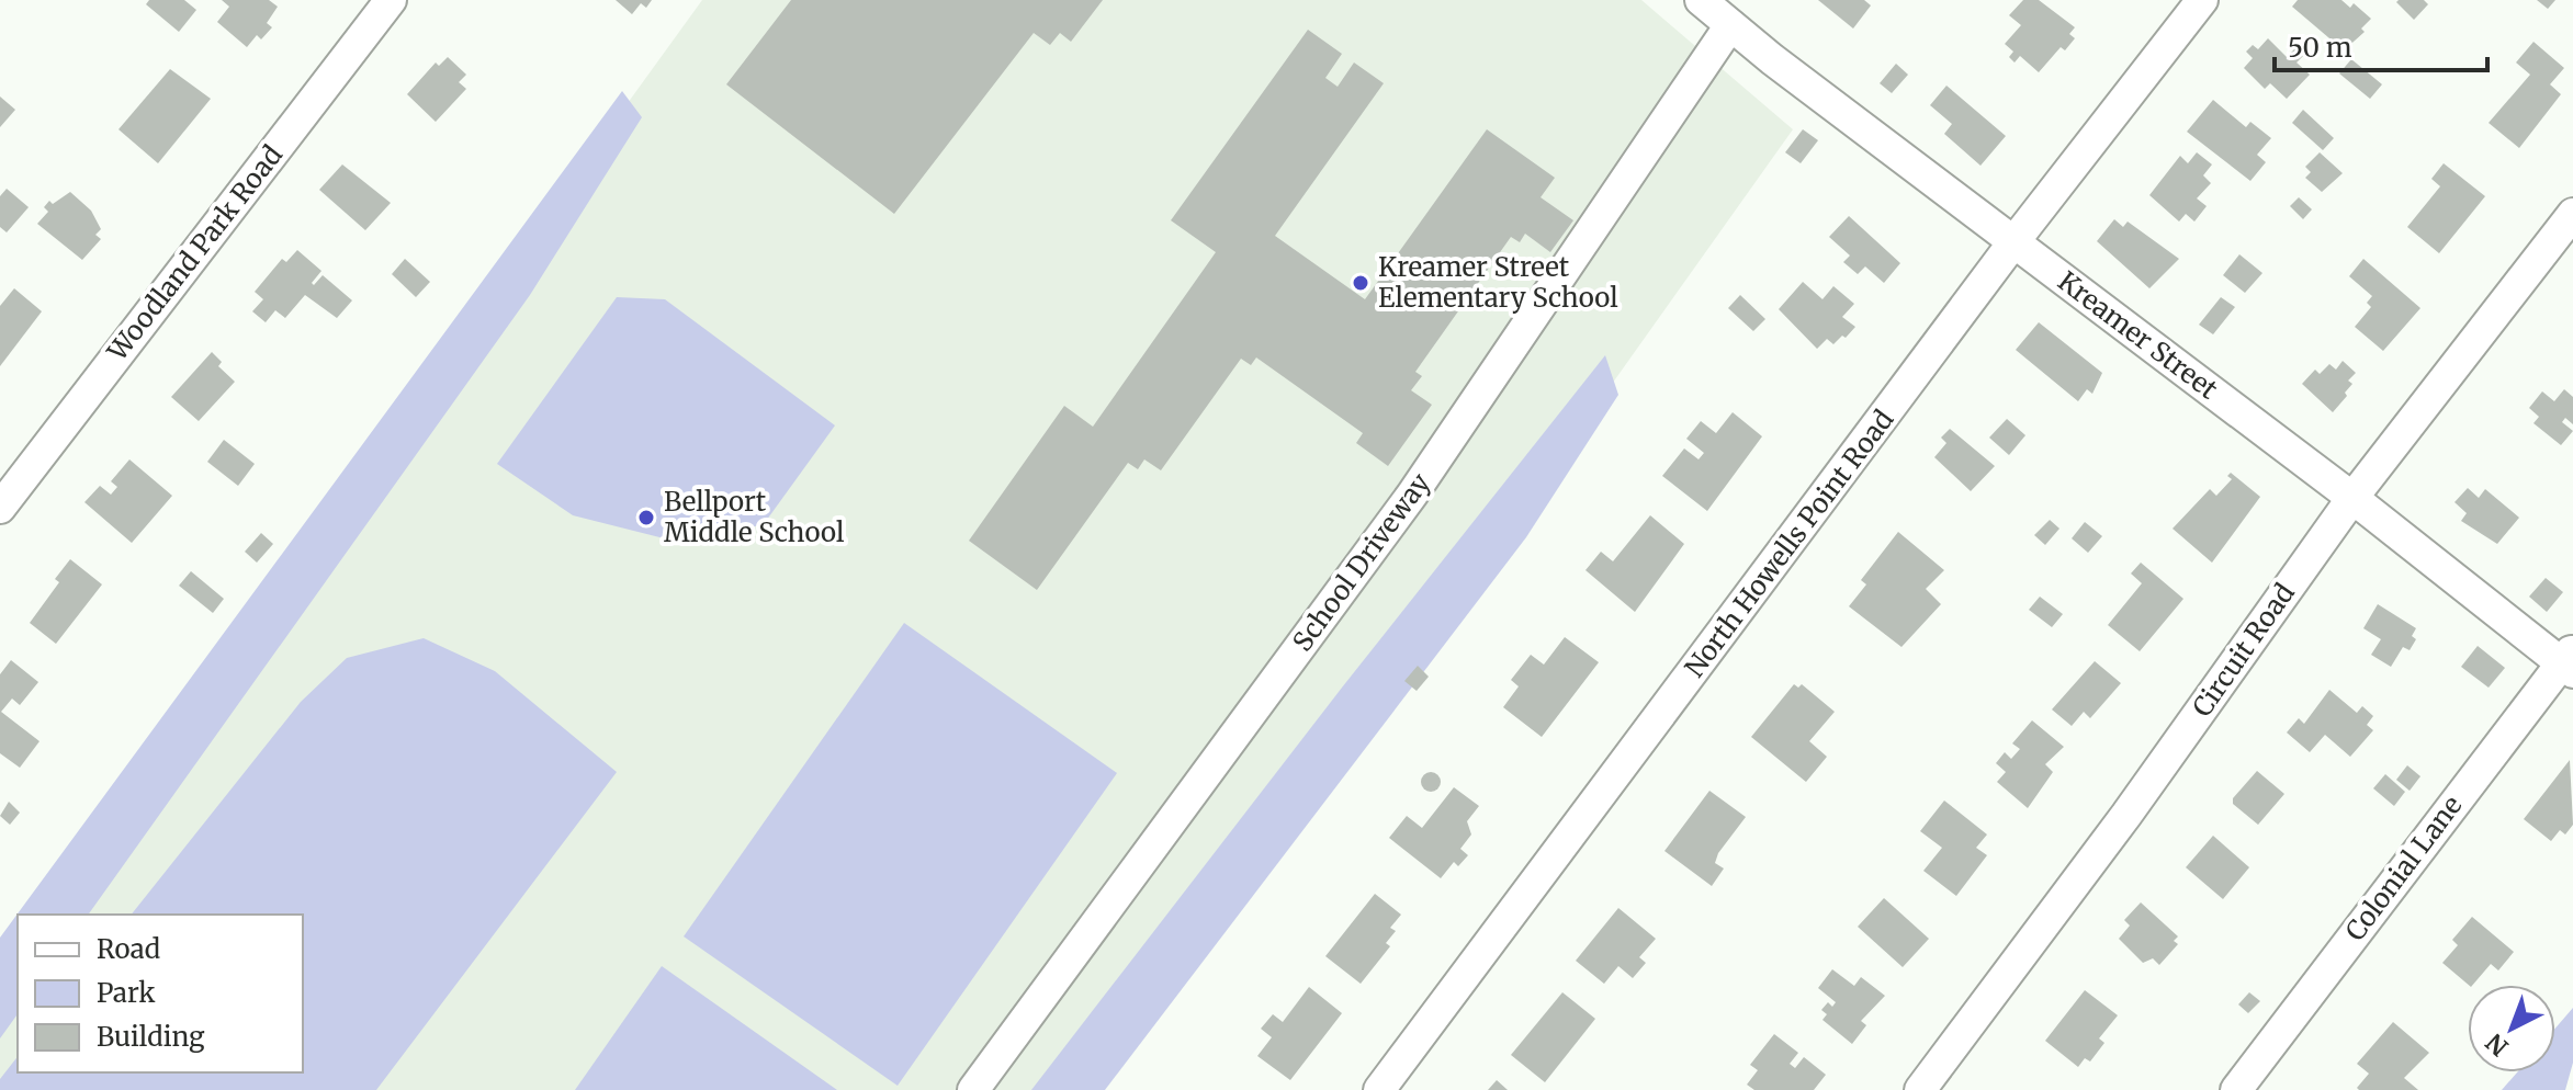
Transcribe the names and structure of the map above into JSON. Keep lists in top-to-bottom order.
{
  "streets": {
    "street": [
      "Woodland Park Road",
      "Kreamer Street",
      "North Howells Point Road",
      "School Driveway",
      "Circuit Road",
      "Colonial Lane"
    ]
  },
  "crossings": [
    ["Kreamer Street", "North Howells Point Road"],
    ["Kreamer Street", "School Driveway"],
    ["Kreamer Street", "Circuit Road"],
    ["Kreamer Street", "Colonial Lane"]
  ],
  "places": ["Kreamer Street Elementary School", "Bellport Middle School"],
  "legend": ["Road", "Park", "Building"],
  "scale_bar": "50 m",
  "north": "bottom left"
}
